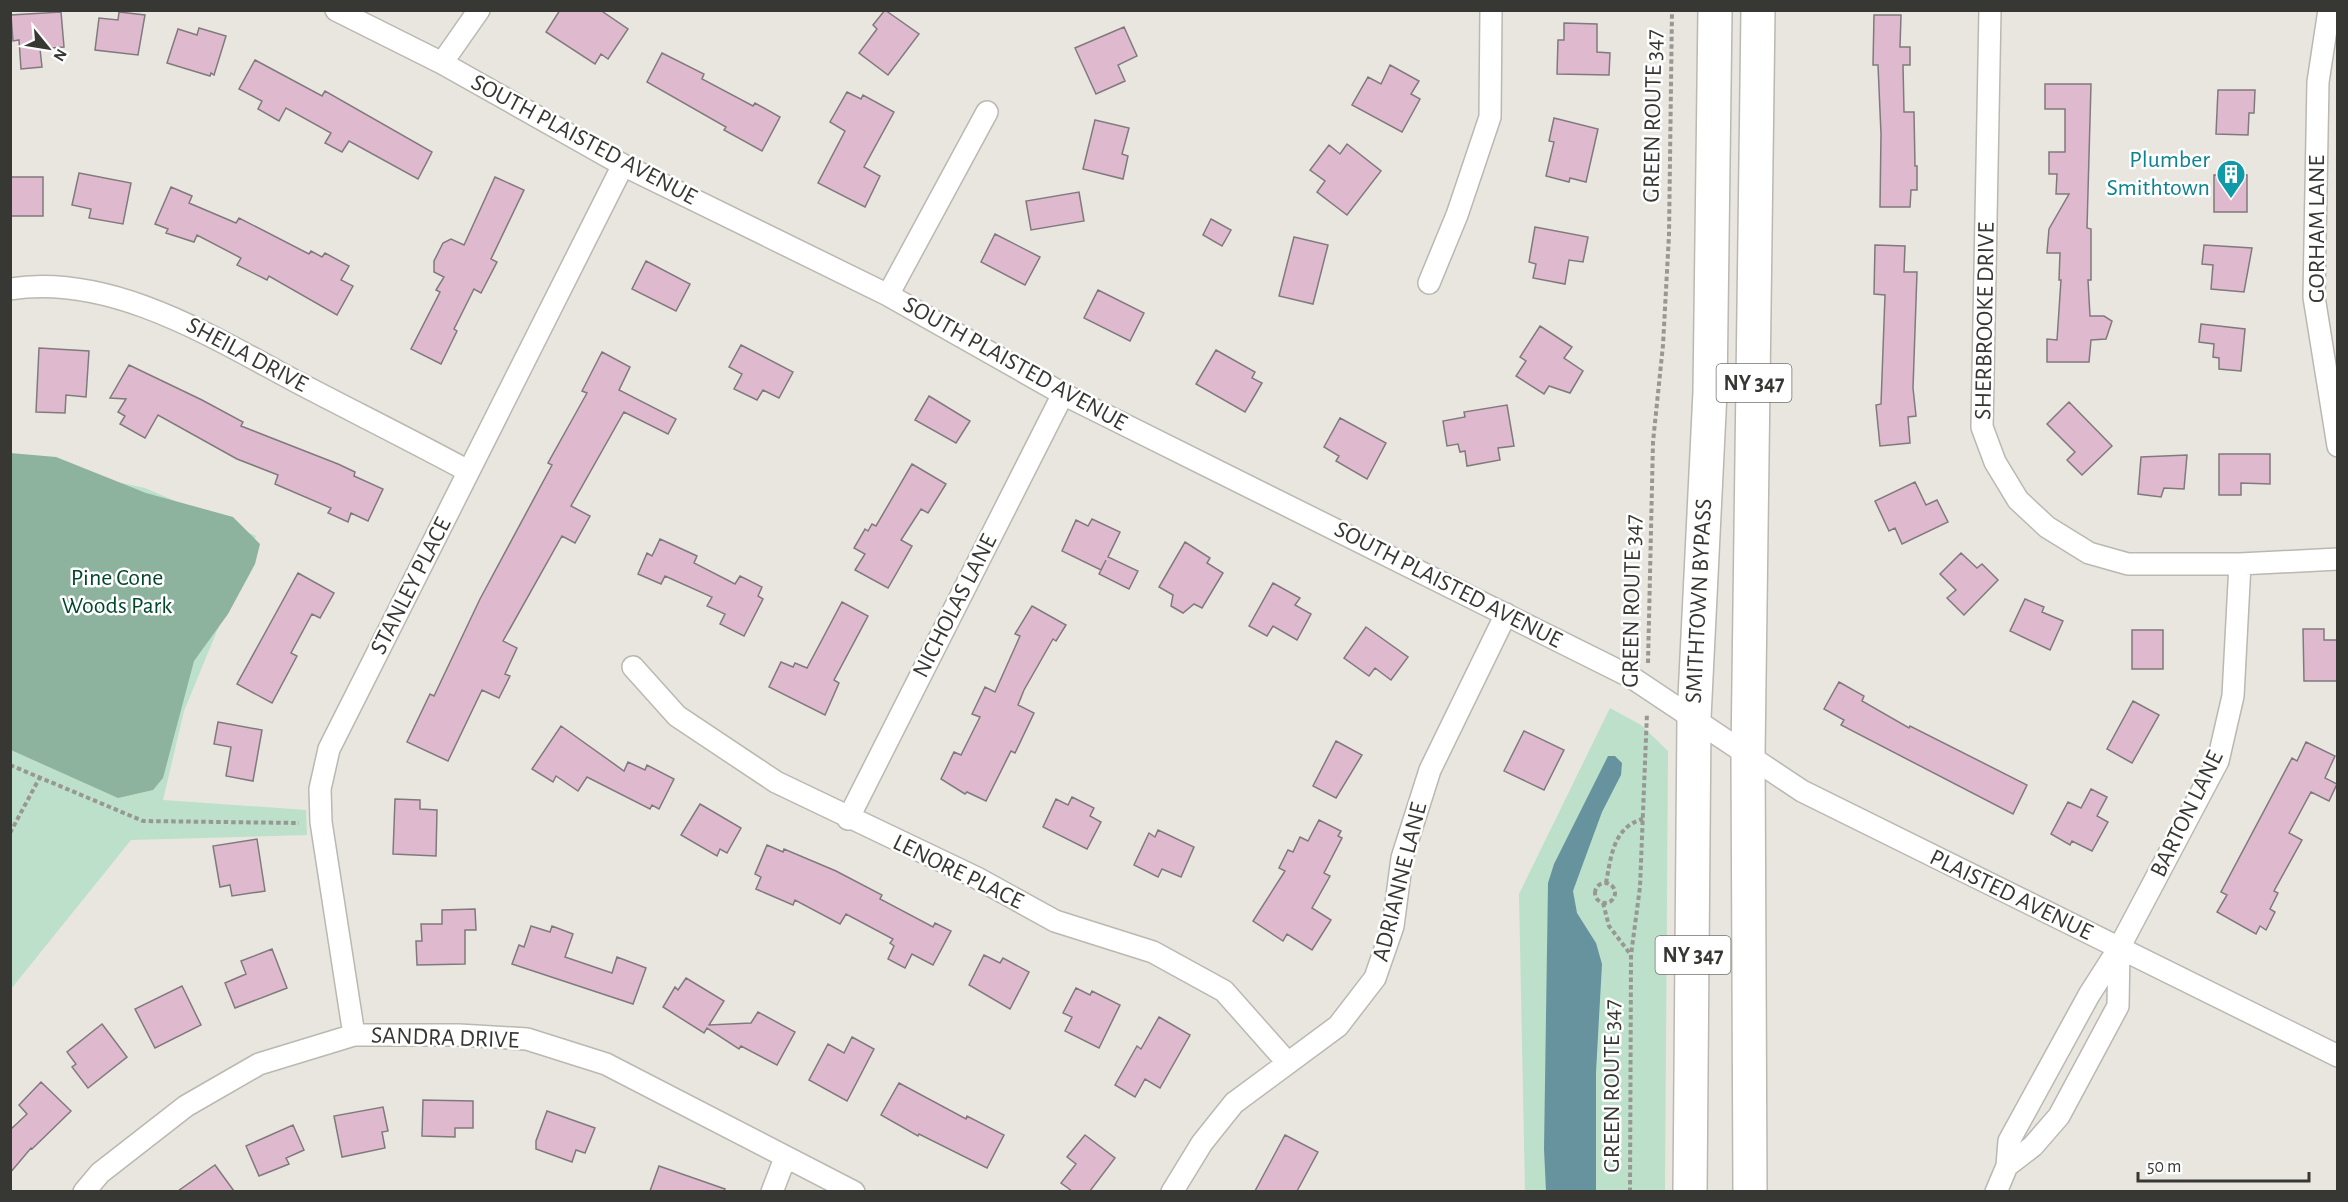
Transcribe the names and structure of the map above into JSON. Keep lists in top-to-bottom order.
{
  "streets": {
    "highway": ["NY 347", "SMITHTOWN BYPASS"],
    "street": [
      "SOUTH PLAISTED AVENUE",
      "GORHAM LANE",
      "SHERBROOKE DRIVE",
      "SHEILA DRIVE",
      "STANLEY PLACE",
      "NICHOLAS LANE",
      "BARTON LANE",
      "LENORE PLACE",
      "ADRIANNE LANE",
      "PLAISTED AVENUE",
      "SANDRA DRIVE"
    ],
    "path": ["GREEN ROUTE 347"]
  },
  "crossings": [
    ["GREEN ROUTE 347", "SOUTH PLAISTED AVENUE"],
    ["SOUTH PLAISTED AVENUE", "STANLEY PLACE"],
    ["SOUTH PLAISTED AVENUE", "SMITHTOWN BYPASS"],
    ["SOUTH PLAISTED AVENUE", "NICHOLAS LANE"],
    ["SOUTH PLAISTED AVENUE", "ADRIANNE LANE"],
    ["SOUTH PLAISTED AVENUE", "PLAISTED AVENUE"],
    ["SHERBROOKE DRIVE", "BARTON LANE"],
    ["SHEILA DRIVE", "STANLEY PLACE"],
    ["STANLEY PLACE", "SANDRA DRIVE"],
    ["SMITHTOWN BYPASS", "PLAISTED AVENUE"],
    ["NICHOLAS LANE", "LENORE PLACE"],
    ["BARTON LANE", "PLAISTED AVENUE"],
    ["LENORE PLACE", "ADRIANNE LANE"]
  ],
  "parks": ["Pine Cone Woods Park"],
  "places": {
    "building": ["Plumber Smithtown"]
  },
  "scale_bar": "50 m",
  "north": "bottom right"
}
